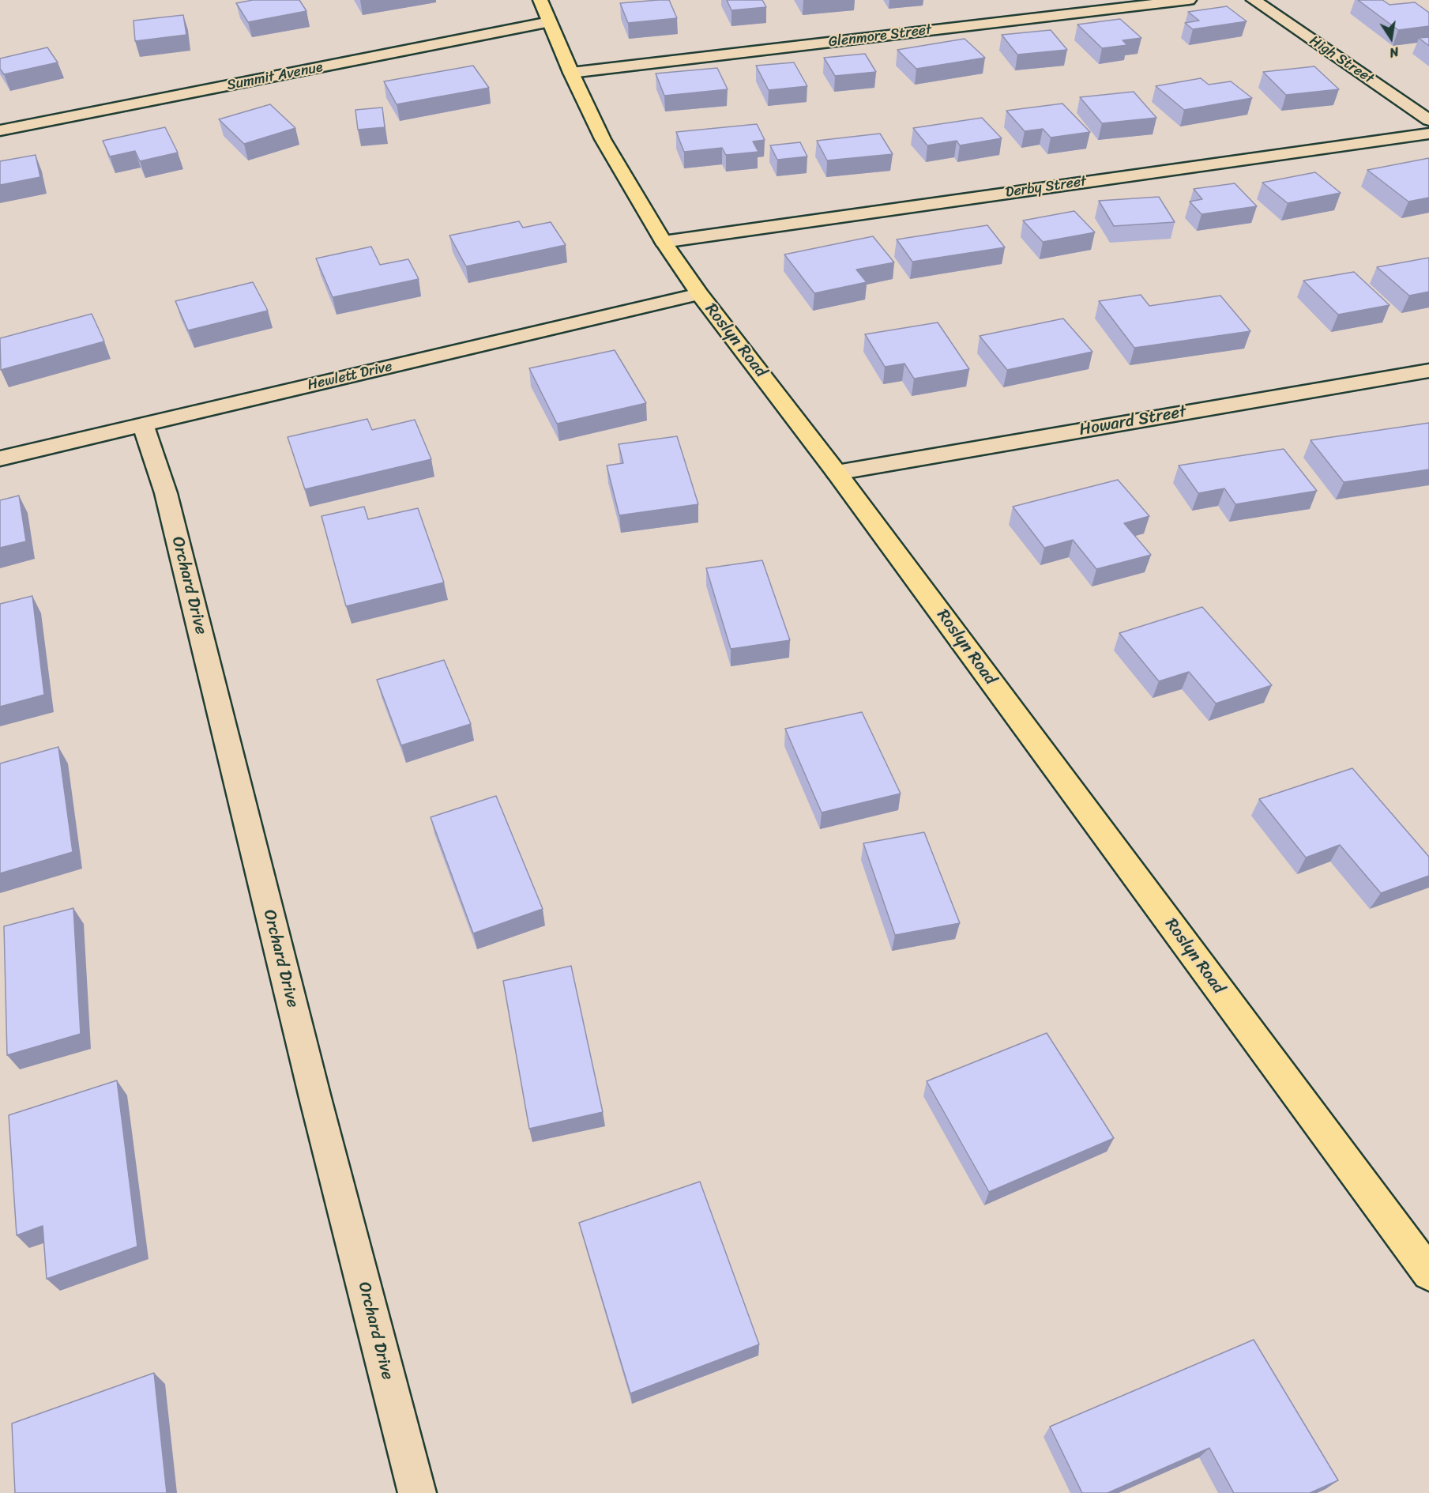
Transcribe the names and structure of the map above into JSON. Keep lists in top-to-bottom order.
{
  "streets": {
    "main road": ["Roslyn Road"],
    "street": [
      "Glenmore Street",
      "High Street",
      "Summit Avenue",
      "Derby Street",
      "Hewlett Drive",
      "Howard Street",
      "Orchard Drive"
    ]
  },
  "crossings": [
    ["Glenmore Street", "Roslyn Road"],
    ["Summit Avenue", "Roslyn Road"],
    ["Derby Street", "Roslyn Road"],
    ["Roslyn Road", "Hewlett Drive"],
    ["Roslyn Road", "Howard Street"],
    ["Hewlett Drive", "Orchard Drive"]
  ],
  "north": "bottom"
}
